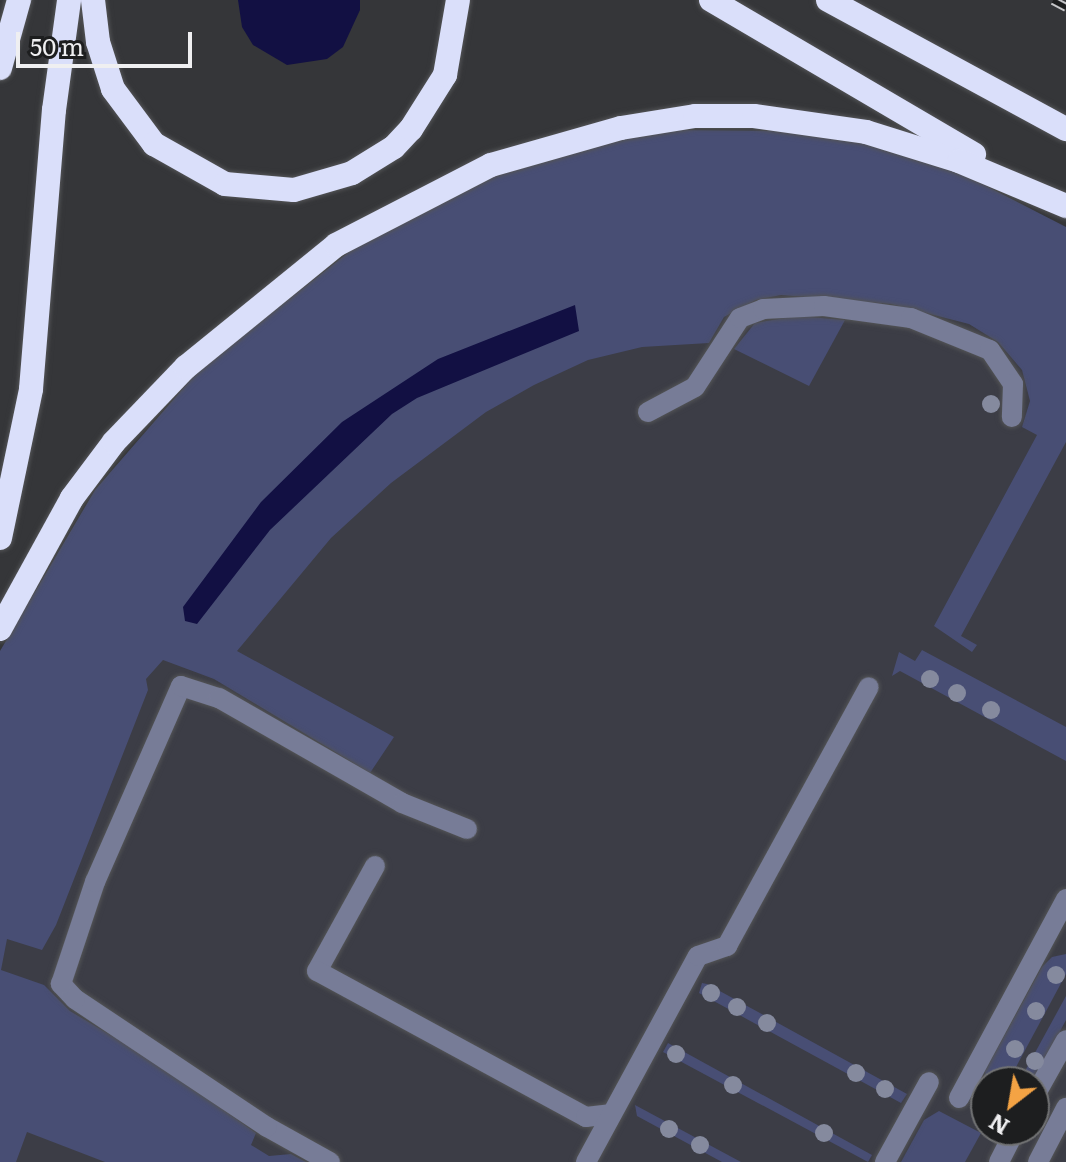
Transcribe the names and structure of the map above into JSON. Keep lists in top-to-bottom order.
{
  "scale_bar": "50 m",
  "north": "bottom left"
}
